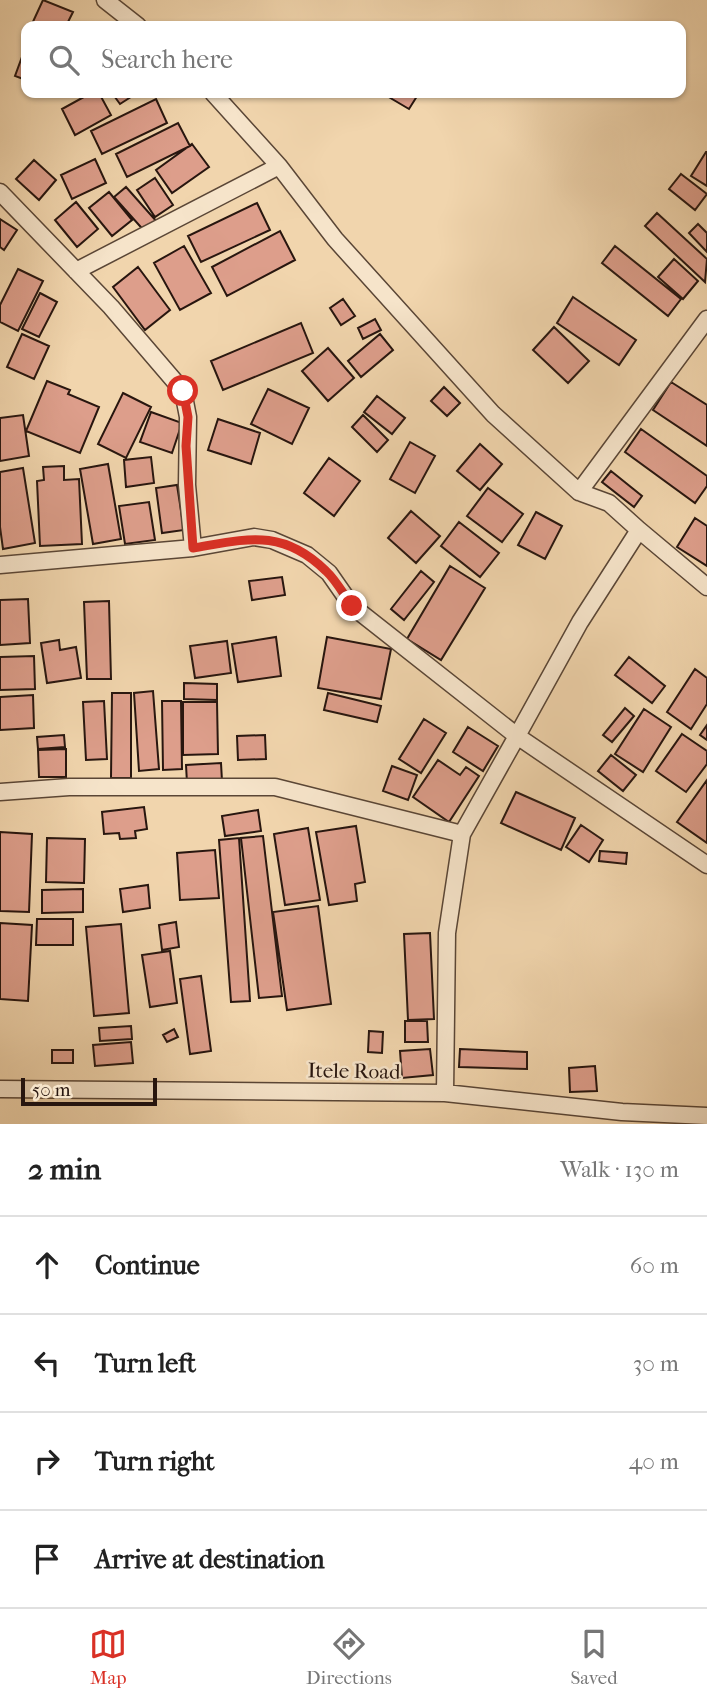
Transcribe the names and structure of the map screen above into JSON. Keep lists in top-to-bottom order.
{
  "streets": {
    "street": ["Itele Road"]
  },
  "scale_bar": "50 m",
  "page": {
    "search": "Search here",
    "scale": "50 m",
    "heading": ["2 min", "Walk · 130 m"],
    "list": [
      ["Continue", "60 m"],
      ["Turn left", "30 m"],
      ["Turn right", "40 m"],
      "Arrive at destination"
    ],
    "nav": ["Map", "Directions", "Saved"]
  }
}
